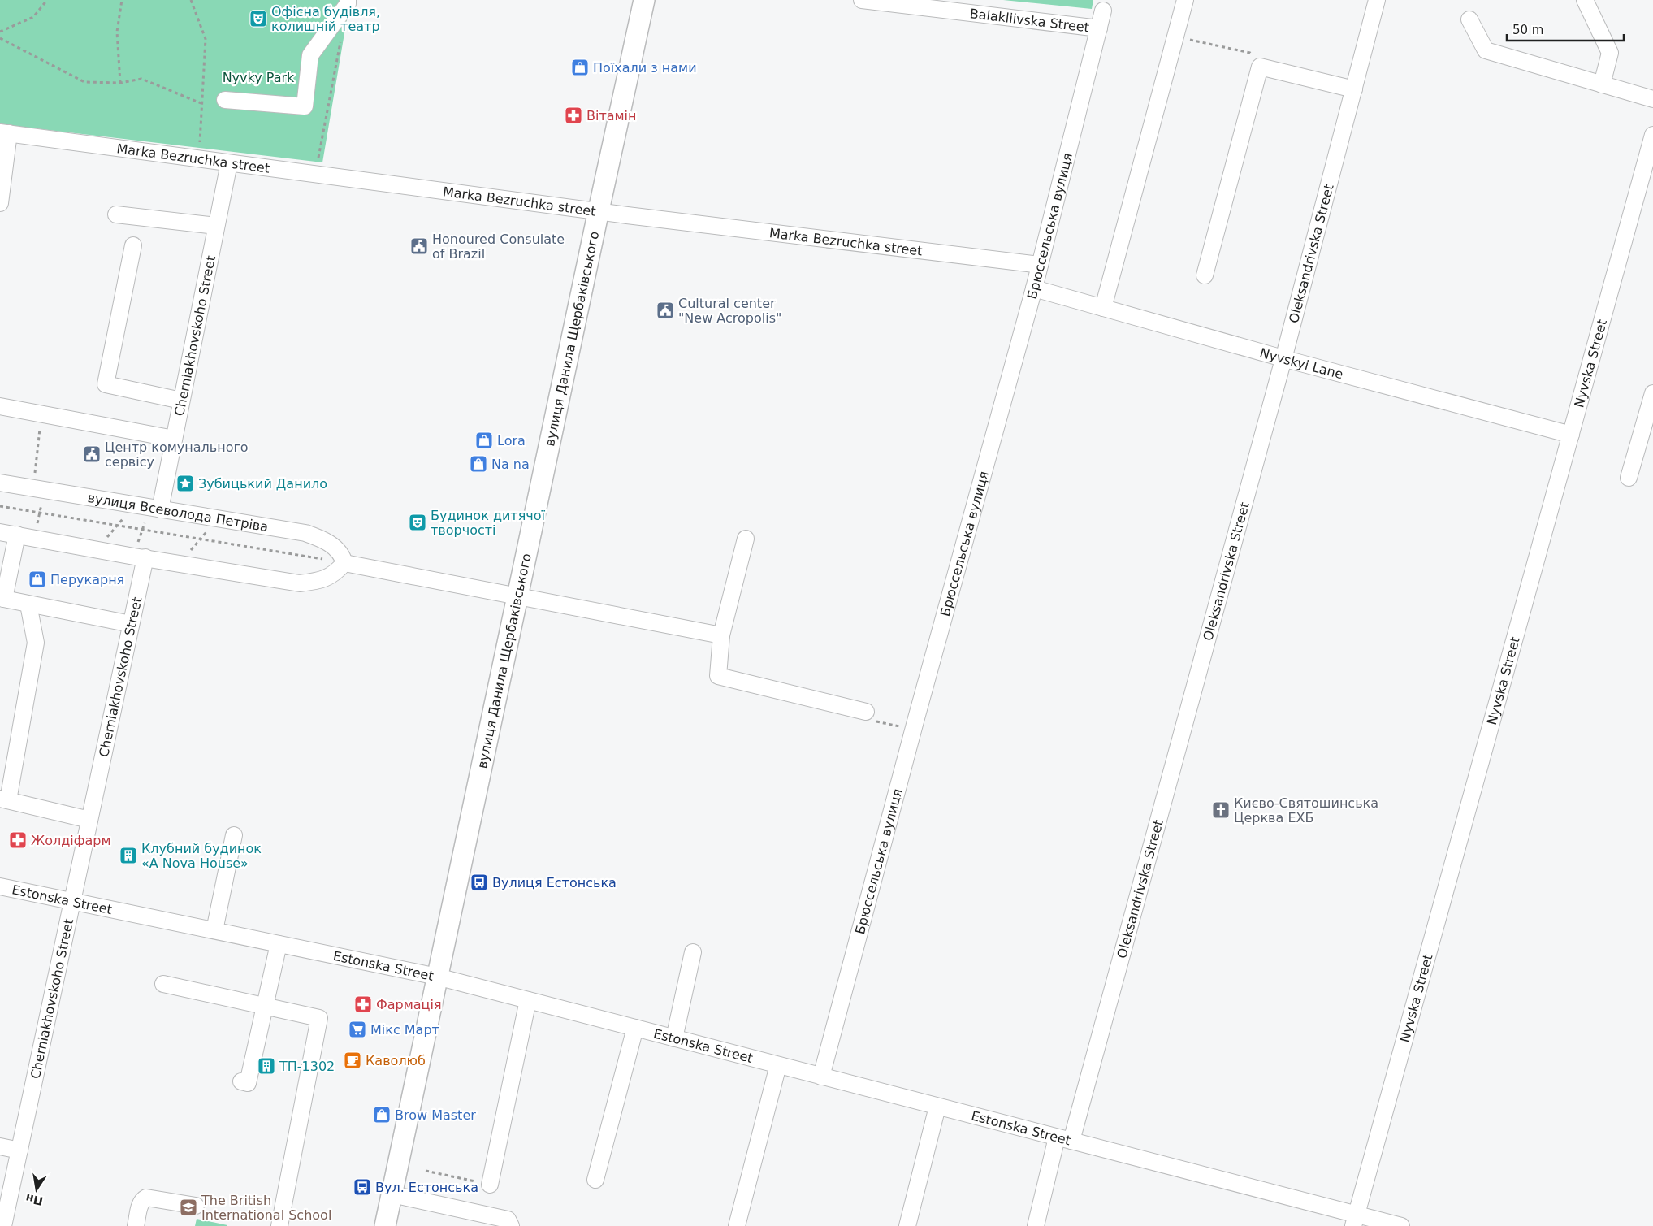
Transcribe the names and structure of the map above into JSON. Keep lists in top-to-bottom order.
{
  "streets": {
    "main road": ["вулиця Данила Щербаківського"],
    "street": [
      "Balakliivska Street",
      "Marka Bezruchka street",
      "Брюссельська вулиця",
      "Oleksandrivska Street",
      "Cherniakhovskoho Street",
      "Nyvskyi Lane",
      "Nyvska Street",
      "вулиця Всеволода Петріва",
      "Estonska Street"
    ]
  },
  "crossings": [
    ["Balakliivska Street", "Брюссельська вулиця"],
    ["Marka Bezruchka street", "Брюссельська вулиця"],
    ["Marka Bezruchka street", "Cherniakhovskoho Street"],
    ["Marka Bezruchka street", "вулиця Данила Щербаківського"],
    ["Брюссельська вулиця", "Nyvskyi Lane"],
    ["Брюссельська вулиця", "Estonska Street"],
    ["Oleksandrivska Street", "Nyvskyi Lane"],
    ["Oleksandrivska Street", "Estonska Street"],
    ["Cherniakhovskoho Street", "вулиця Всеволода Петріва"],
    ["Cherniakhovskoho Street", "Estonska Street"],
    ["вулиця Данила Щербаківського", "Estonska Street"],
    ["Nyvskyi Lane", "Nyvska Street"],
    ["Nyvska Street", "Estonska Street"]
  ],
  "parks": ["Nyvky Park"],
  "places": {
    "theatre": ["Офісна будівля, колишній театр", "Будинок дитячої творчості"],
    "shop": [
      "Поїхали з нами",
      "Lora",
      "Na na",
      "Перукарня",
      "Brow Master"
    ],
    "pharmacy": ["Вітамін", "Жолдіфарм", "Фармація"],
    "public building": ["Honoured Consulate of Brazil", "Cultural center \"New Acropolis\"", "Центр комунального сервісу"],
    "place": ["Зубицький Данило"],
    "church": ["Києво-Святошинська Церква ЕХБ"],
    "building": ["Клубний будинок «A Nova House»", "ТП-1302"],
    "bus stop": ["Вулиця Естонська", "Вул. Естонська"],
    "supermarket": ["Мікс Март"],
    "cafe": ["Каволюб"],
    "school or university": ["The British International School"]
  },
  "scale_bar": "50 m",
  "north": "bottom"
}
